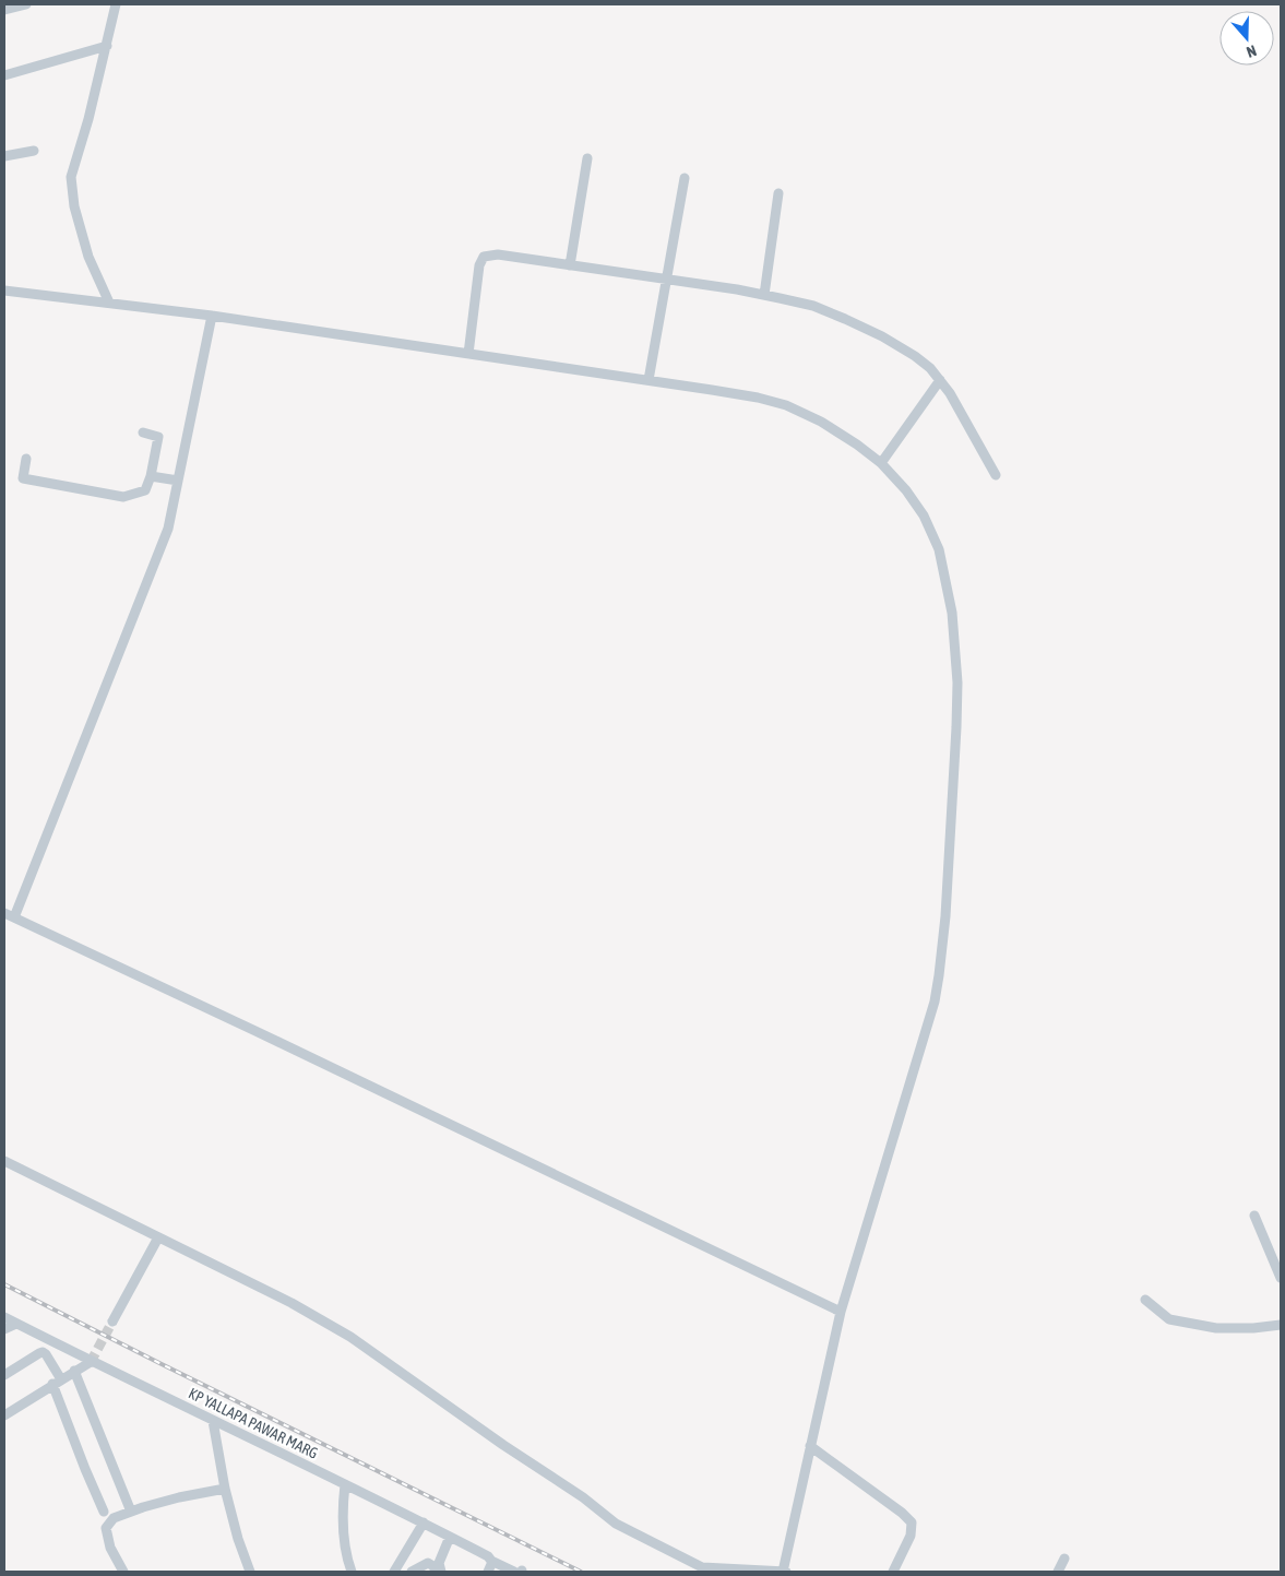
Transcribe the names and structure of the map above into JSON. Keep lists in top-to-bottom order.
{
  "streets": {
    "street": ["KP YALLAPA PAWAR MARG"]
  },
  "north": "bottom"
}
